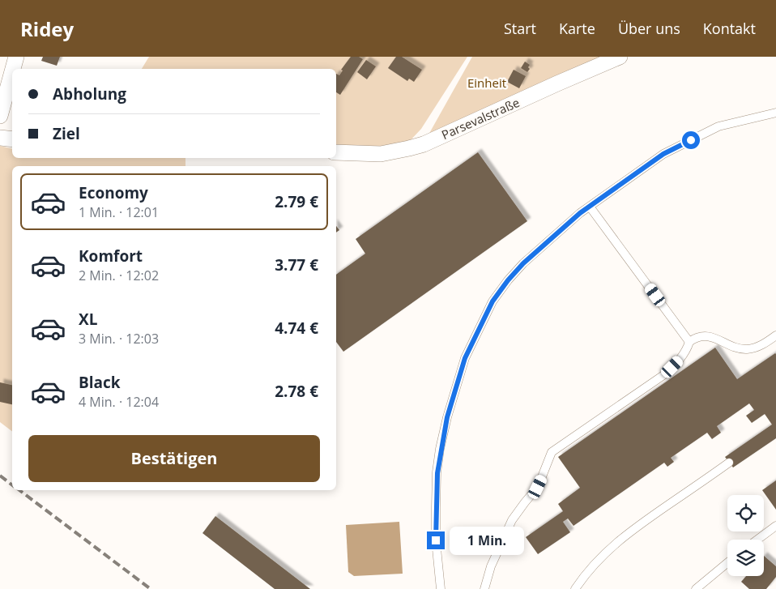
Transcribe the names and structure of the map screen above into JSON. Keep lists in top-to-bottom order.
{
  "streets": {
    "street": ["Parsevalstraße"]
  },
  "parks": ["Einheit"],
  "page": {
    "header": "Ridey",
    "nav": [
      "Start",
      "Karte",
      "Über uns",
      "Kontakt"
    ],
    "banner": ["Abholung", "Ziel"],
    "list": [
      {
        "name": "Economy",
        "note": "1 Min. · 12:01",
        "value": "2.79 €"
      },
      {
        "name": "Komfort",
        "note": "2 Min. · 12:02",
        "value": "3.77 €"
      },
      {
        "name": "XL",
        "note": "3 Min. · 12:03",
        "value": "4.74 €"
      },
      {
        "name": "Black",
        "note": "4 Min. · 12:04",
        "value": "2.78 €"
      }
    ],
    "buttons": "Bestätigen",
    "bubble": "1 Min."
  }
}
